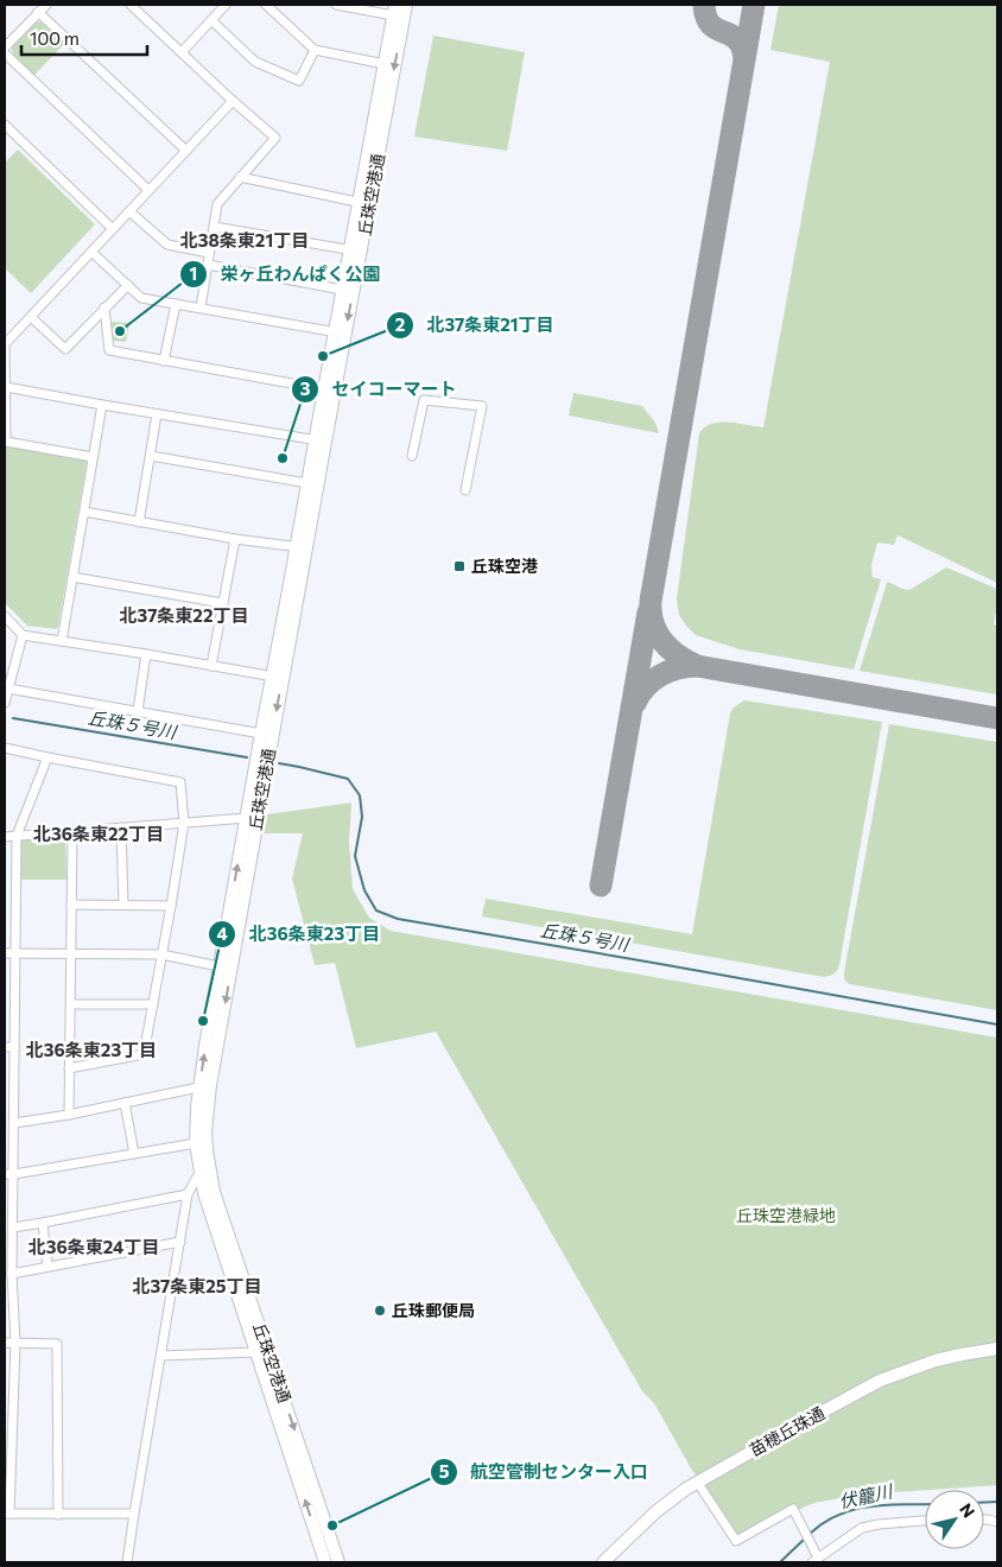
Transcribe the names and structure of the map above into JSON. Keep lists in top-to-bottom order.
{
  "streets": {
    "main road": ["丘珠空港通", "苗穂丘珠通"]
  },
  "districts": [
    "北38条東21丁目",
    "北37条東22丁目",
    "北36条東22丁目",
    "北36条東23丁目",
    "北36条東24丁目",
    "北37条東25丁目"
  ],
  "water": ["丘珠５号川", "伏籠川"],
  "parks": ["丘珠空港緑地"],
  "places": {
    "other": [
      "栄ヶ丘わんぱく公園",
      "北37条東21丁目",
      "セイコーマート",
      "北36条東23丁目",
      "丘珠郵便局",
      "航空管制センター入口"
    ],
    "transit": ["丘珠空港"]
  },
  "scale_bar": "100 m",
  "north": "top right"
}
